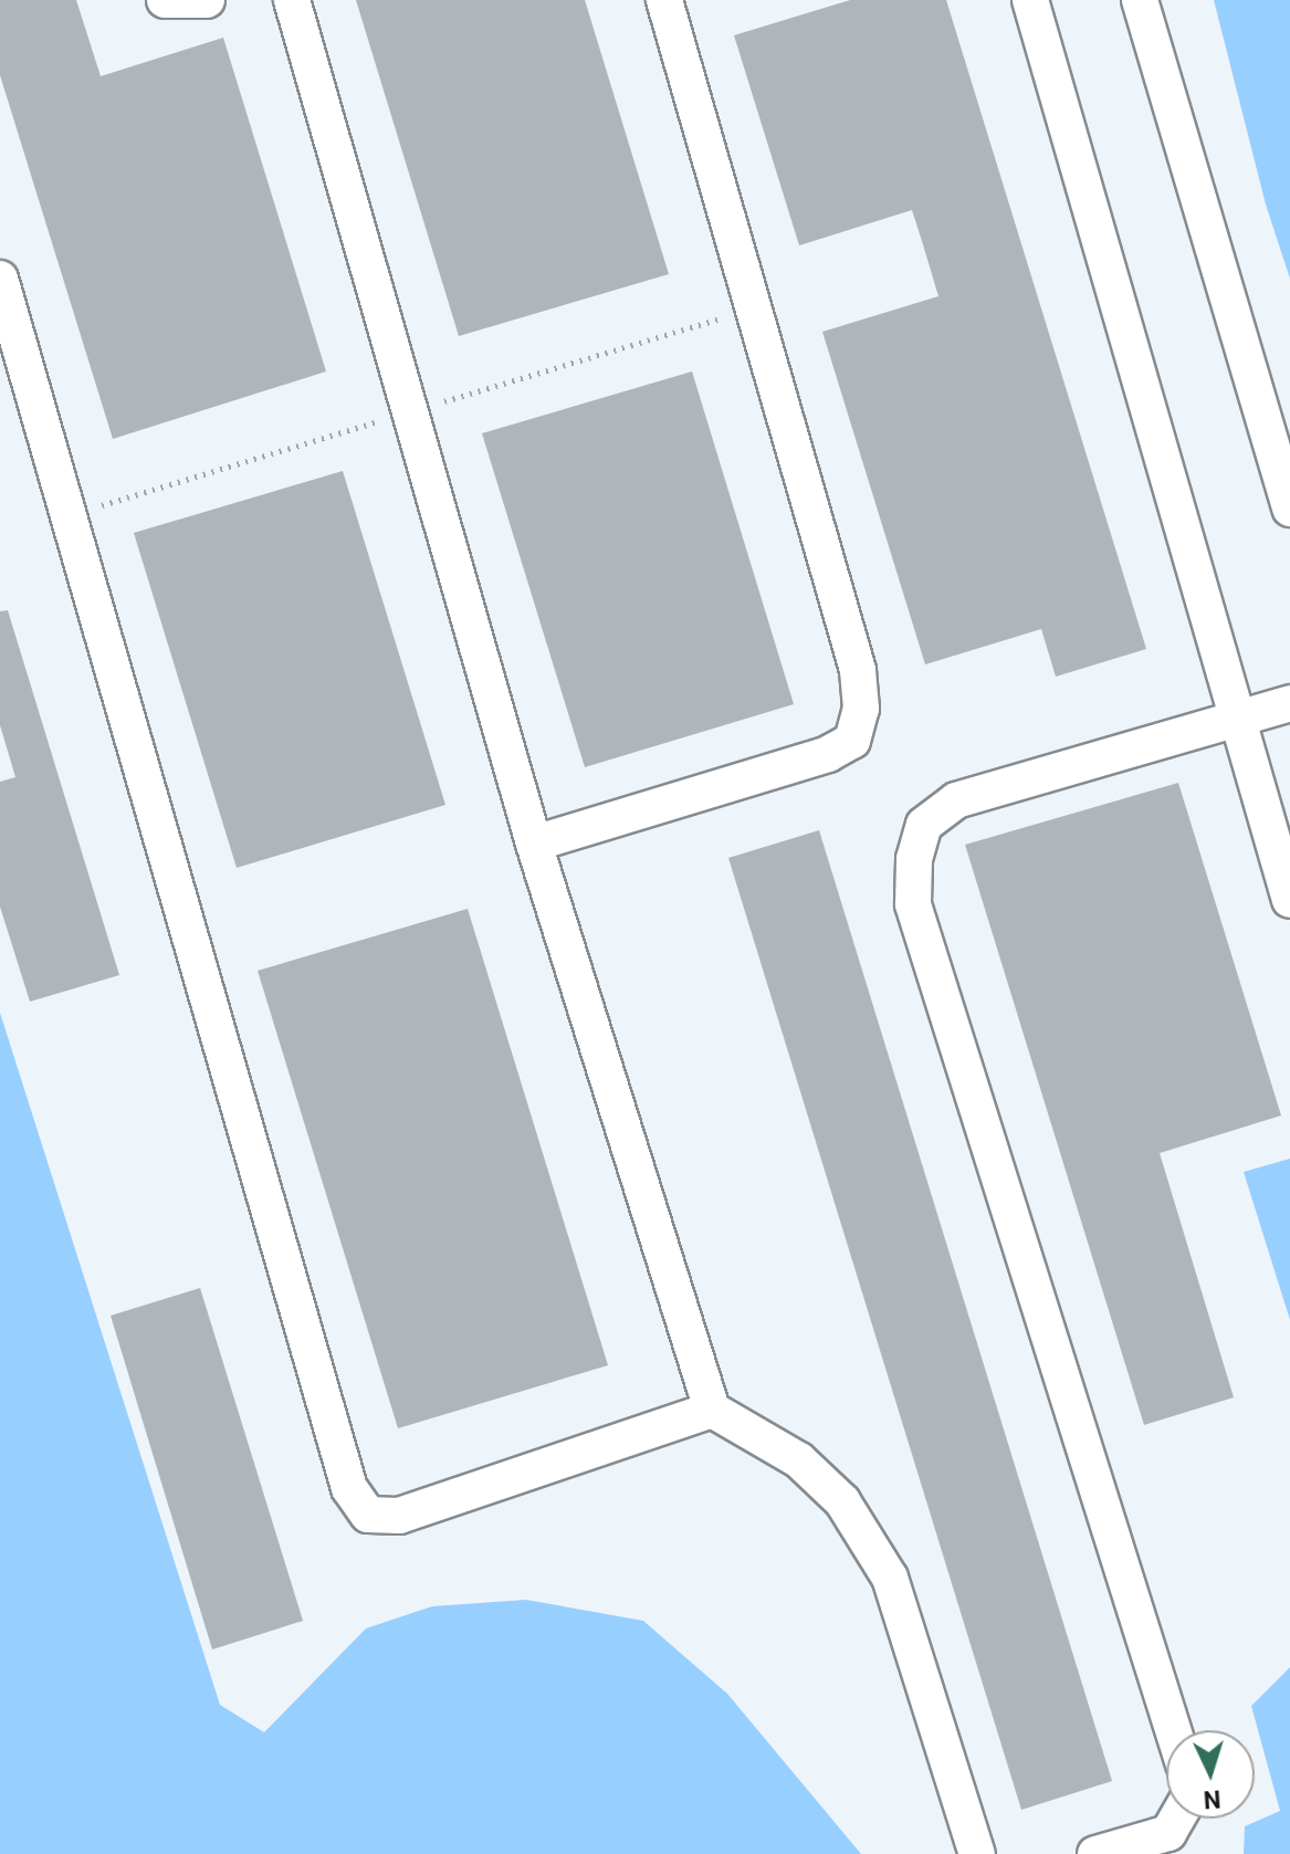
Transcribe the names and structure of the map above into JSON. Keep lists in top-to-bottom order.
{
  "north": "bottom"
}
